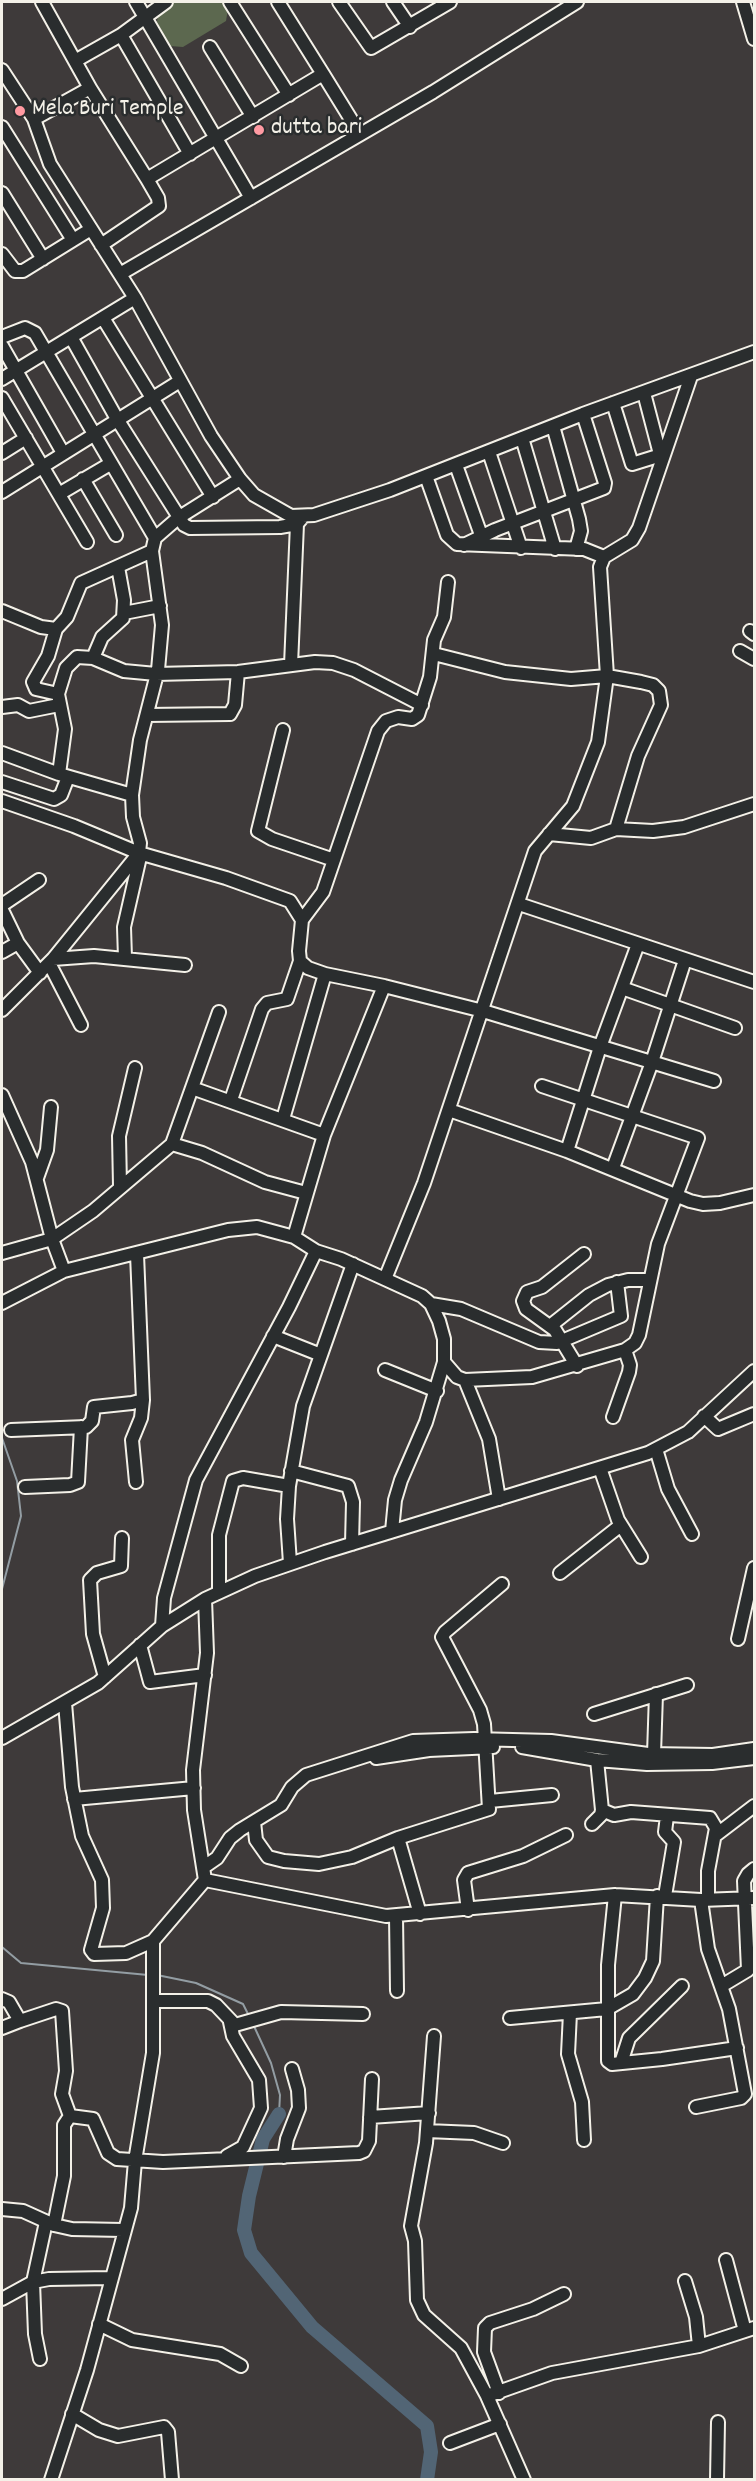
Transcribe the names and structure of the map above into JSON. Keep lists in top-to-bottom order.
{
  "places": ["Mela Buri Temple", "dutta bari"]
}
